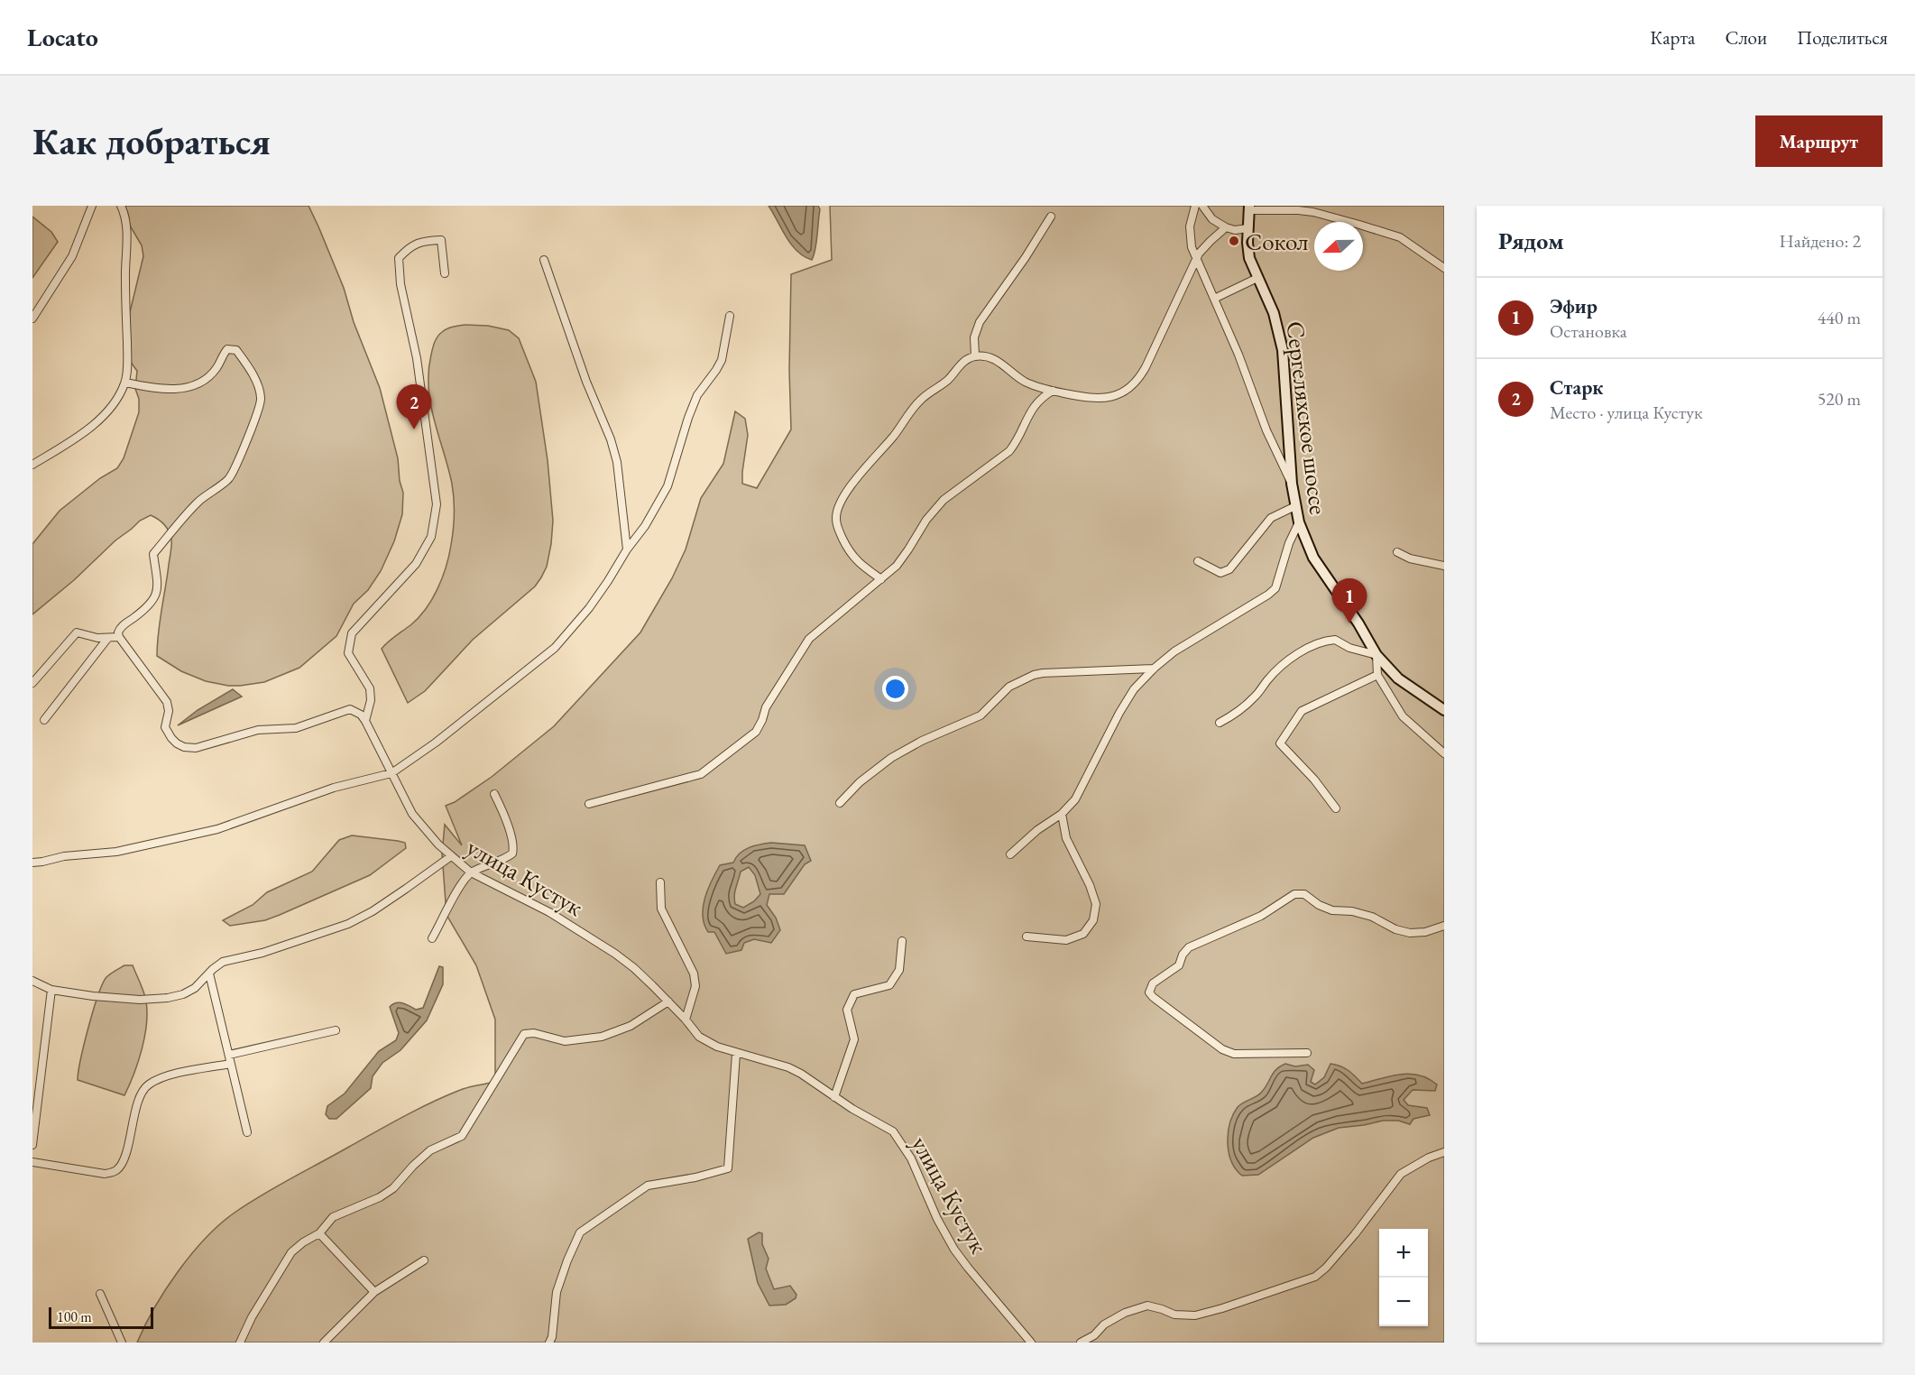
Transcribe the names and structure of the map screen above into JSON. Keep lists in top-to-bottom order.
{
  "streets": {
    "main road": ["Сергеляхское шоссе"],
    "street": ["улица Кустук"]
  },
  "places": ["Сокол"],
  "scale_bar": "100 m",
  "north": "left",
  "page": {
    "header": "Locato",
    "nav": ["Карта", "Слои", "Поделиться"],
    "buttons": "Маршрут",
    "title": "Как добраться",
    "heading": ["Рядом", "Найдено: 2"],
    "list": [
      {
        "mark": "1",
        "name": "Эфир",
        "note": "Остановка",
        "value": "440 m"
      },
      {
        "mark": "2",
        "name": "Старк",
        "note": "Место · улица Кустук",
        "value": "520 m"
      }
    ],
    "pins": ["2", "1"],
    "map_buttons": ["+", "−"],
    "scale": "100 m"
  }
}
